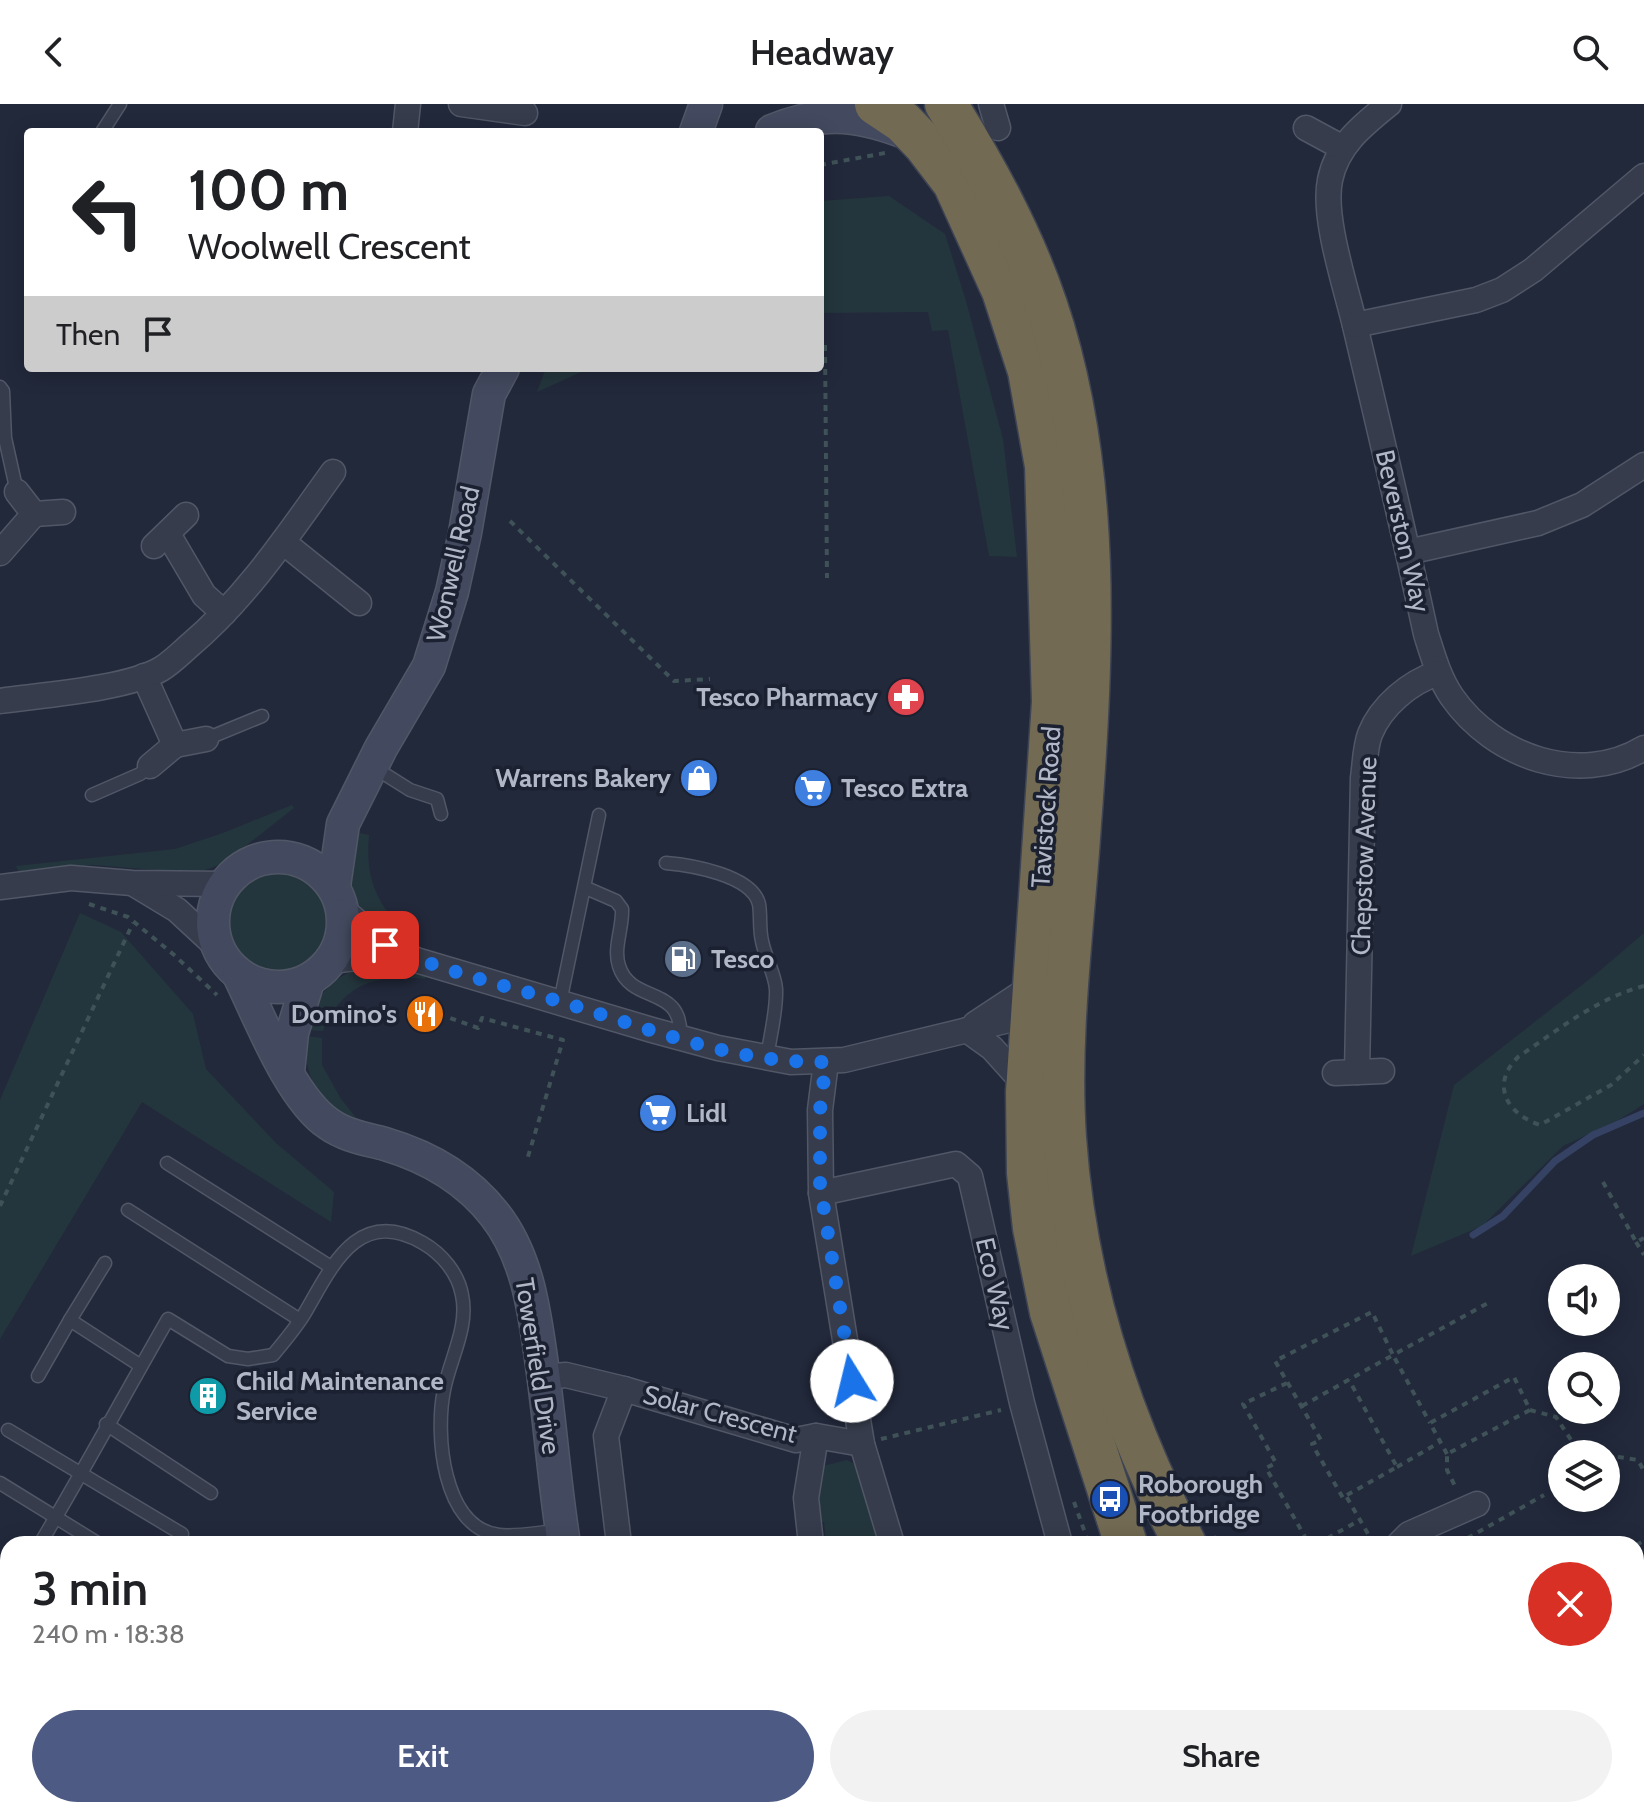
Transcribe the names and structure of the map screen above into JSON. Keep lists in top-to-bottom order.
{
  "streets": {
    "highway": ["Tavistock Road"],
    "street": [
      "Beverston Way",
      "Wonwell Road",
      "Chepstow Avenue",
      "Eco Way",
      "Towerfield Drive",
      "Solar Crescent"
    ]
  },
  "crossings": [
    ["Beverston Way", "Chepstow Avenue"],
    ["Wonwell Road", "Towerfield Drive"],
    ["Towerfield Drive", "Solar Crescent"]
  ],
  "places": {
    "pharmacy": ["Tesco Pharmacy"],
    "shop": ["Warrens Bakery"],
    "supermarket": ["Tesco Extra", "Lidl"],
    "fuel station": ["Tesco"],
    "restaurant": ["Domino's"],
    "building": ["Child Maintenance Service"],
    "bus stop": ["Roborough Footbridge"]
  },
  "page": {
    "header": "Headway",
    "turn": ["100 m", "Woolwell Crescent"],
    "then": "Then",
    "heading": ["3 min", "240 m · 18:38"],
    "buttons": ["Exit", "Share"]
  }
}
